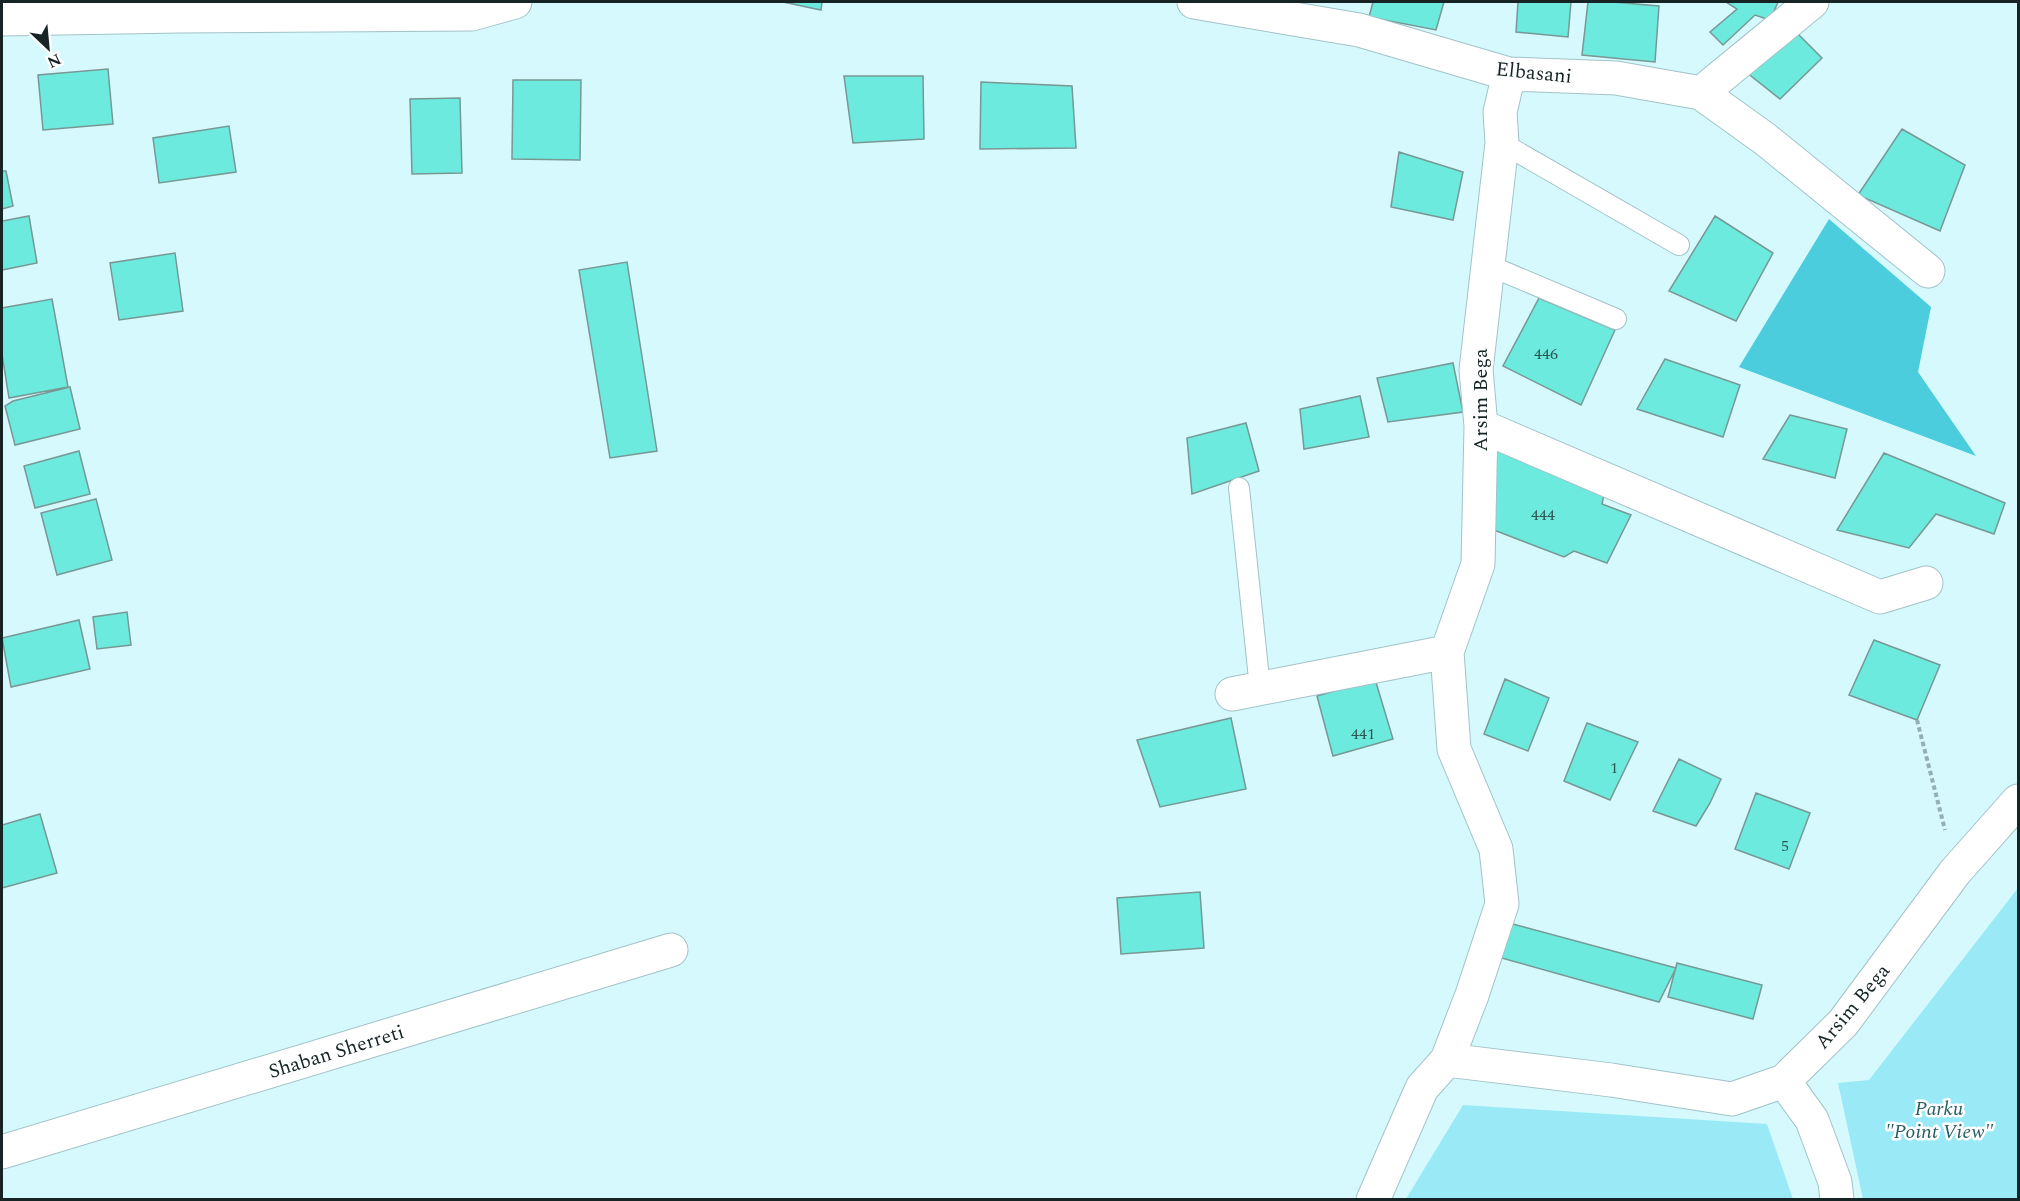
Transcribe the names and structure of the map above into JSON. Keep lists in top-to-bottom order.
{
  "streets": {
    "street": ["Elbasani", "Arsim Bega", "Shaban Sherreti"]
  },
  "crossings": [
    ["Elbasani", "Arsim Bega"]
  ],
  "parks": ["Parku \"Point View\""],
  "house_numbers": [
    "446",
    "444",
    "441",
    "1",
    "5"
  ],
  "north": "bottom right"
}
